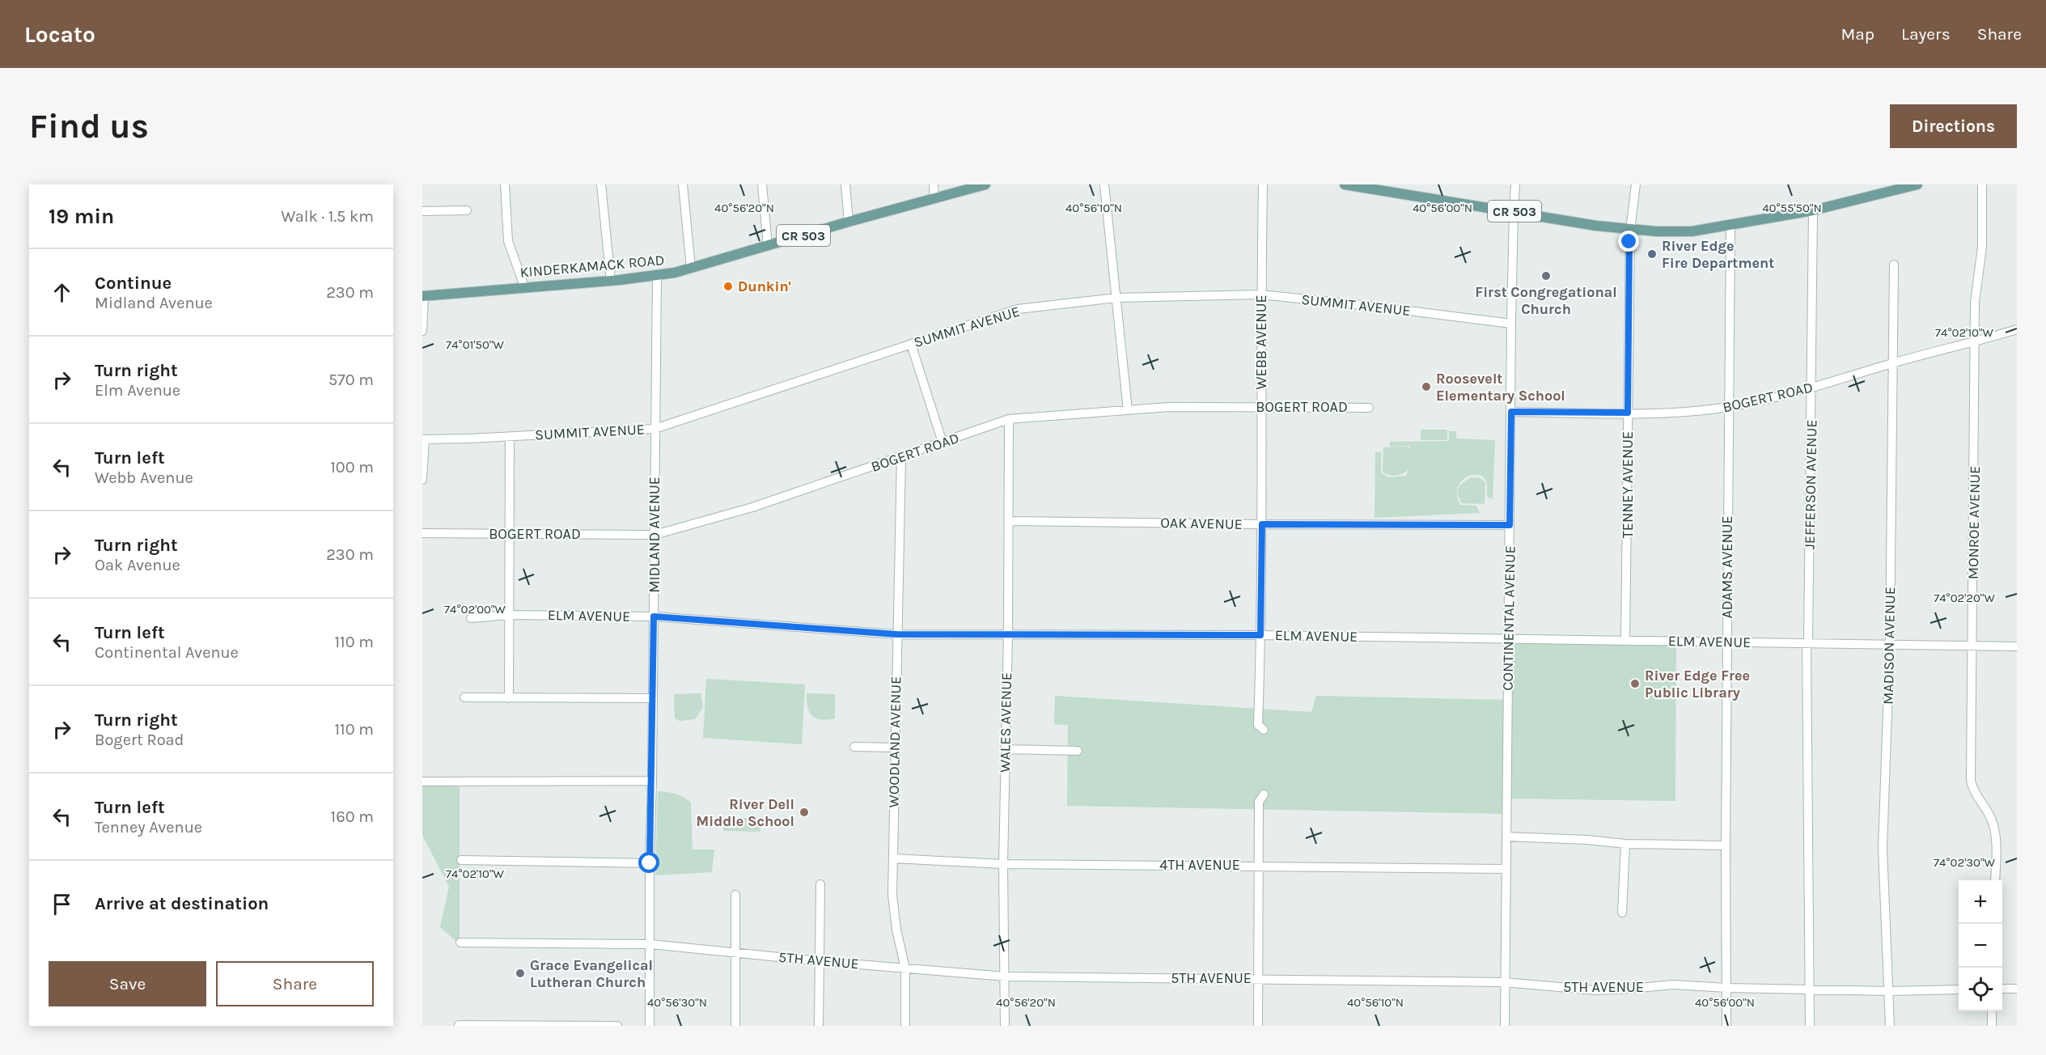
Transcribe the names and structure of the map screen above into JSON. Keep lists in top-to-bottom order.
{
  "streets": {
    "main road": ["CR 503", "KINDERKAMACK ROAD"],
    "street": [
      "SUMMIT AVENUE",
      "WEBB AVENUE",
      "BOGERT ROAD",
      "TENNEY AVENUE",
      "JEFFERSON AVENUE",
      "MONROE AVENUE",
      "OAK AVENUE",
      "MIDLAND AVENUE",
      "ADAMS AVENUE",
      "ELM AVENUE",
      "CONTINENTAL AVENUE",
      "MADISON AVENUE",
      "WALES AVENUE",
      "WOODLAND AVENUE",
      "4TH AVENUE",
      "5TH AVENUE"
    ]
  },
  "crossings": [
    ["CR 503", "TENNEY AVENUE"],
    ["CR 503", "JEFFERSON AVENUE"],
    ["CR 503", "ADAMS AVENUE"],
    ["CR 503", "CONTINENTAL AVENUE"],
    ["KINDERKAMACK ROAD", "MIDLAND AVENUE"],
    ["SUMMIT AVENUE", "WEBB AVENUE"],
    ["SUMMIT AVENUE", "MIDLAND AVENUE"],
    ["SUMMIT AVENUE", "CONTINENTAL AVENUE"],
    ["WEBB AVENUE", "BOGERT ROAD"],
    ["WEBB AVENUE", "OAK AVENUE"],
    ["WEBB AVENUE", "ELM AVENUE"],
    ["BOGERT ROAD", "TENNEY AVENUE"],
    ["BOGERT ROAD", "JEFFERSON AVENUE"],
    ["BOGERT ROAD", "MONROE AVENUE"],
    ["BOGERT ROAD", "MIDLAND AVENUE"],
    ["BOGERT ROAD", "ADAMS AVENUE"],
    ["BOGERT ROAD", "CONTINENTAL AVENUE"],
    ["BOGERT ROAD", "MADISON AVENUE"],
    ["BOGERT ROAD", "WALES AVENUE"],
    ["BOGERT ROAD", "WOODLAND AVENUE"],
    ["TENNEY AVENUE", "ELM AVENUE"],
    ["JEFFERSON AVENUE", "ELM AVENUE"],
    ["JEFFERSON AVENUE", "5TH AVENUE"],
    ["MONROE AVENUE", "ELM AVENUE"],
    ["OAK AVENUE", "CONTINENTAL AVENUE"],
    ["OAK AVENUE", "WALES AVENUE"],
    ["MIDLAND AVENUE", "ELM AVENUE"],
    ["MIDLAND AVENUE", "5TH AVENUE"],
    ["ADAMS AVENUE", "ELM AVENUE"],
    ["ADAMS AVENUE", "5TH AVENUE"],
    ["ELM AVENUE", "CONTINENTAL AVENUE"],
    ["ELM AVENUE", "MADISON AVENUE"],
    ["ELM AVENUE", "WALES AVENUE"],
    ["ELM AVENUE", "WOODLAND AVENUE"],
    ["CONTINENTAL AVENUE", "4TH AVENUE"],
    ["CONTINENTAL AVENUE", "5TH AVENUE"],
    ["MADISON AVENUE", "5TH AVENUE"],
    ["WALES AVENUE", "4TH AVENUE"],
    ["WALES AVENUE", "5TH AVENUE"],
    ["WOODLAND AVENUE", "4TH AVENUE"],
    ["WOODLAND AVENUE", "5TH AVENUE"]
  ],
  "places": [
    "River Edge Fire Department",
    "First Congregational Church",
    "Dunkin'",
    "Roosevelt Elementary School",
    "River Edge Free Public Library",
    "River Dell Middle School",
    "Grace Evangelical Lutheran Church"
  ],
  "page": {
    "header": "Locato",
    "nav": ["Map", "Layers", "Share"],
    "buttons": [
      "Directions",
      ["Save", "Share"]
    ],
    "title": "Find us",
    "heading": ["19 min", "Walk · 1.5 km"],
    "list": [
      ["Continue", "Midland Avenue", "230 m"],
      ["Turn right", "Elm Avenue", "570 m"],
      ["Turn left", "Webb Avenue", "100 m"],
      ["Turn right", "Oak Avenue", "230 m"],
      ["Turn left", "Continental Avenue", "110 m"],
      ["Turn right", "Bogert Road", "110 m"],
      ["Turn left", "Tenney Avenue", "160 m"],
      "Arrive at destination"
    ],
    "map_buttons": ["+", "−"]
  },
  "coordinates": [
    "40°56'10\"N",
    "40°56'00\"N",
    "40°56'20\"N",
    "40°55'50\"N",
    "74°02'10\"W",
    "74°01'50\"W",
    "74°02'20\"W",
    "74°02'00\"W",
    "74°02'30\"W",
    "40°56'30\"N"
  ]
}
